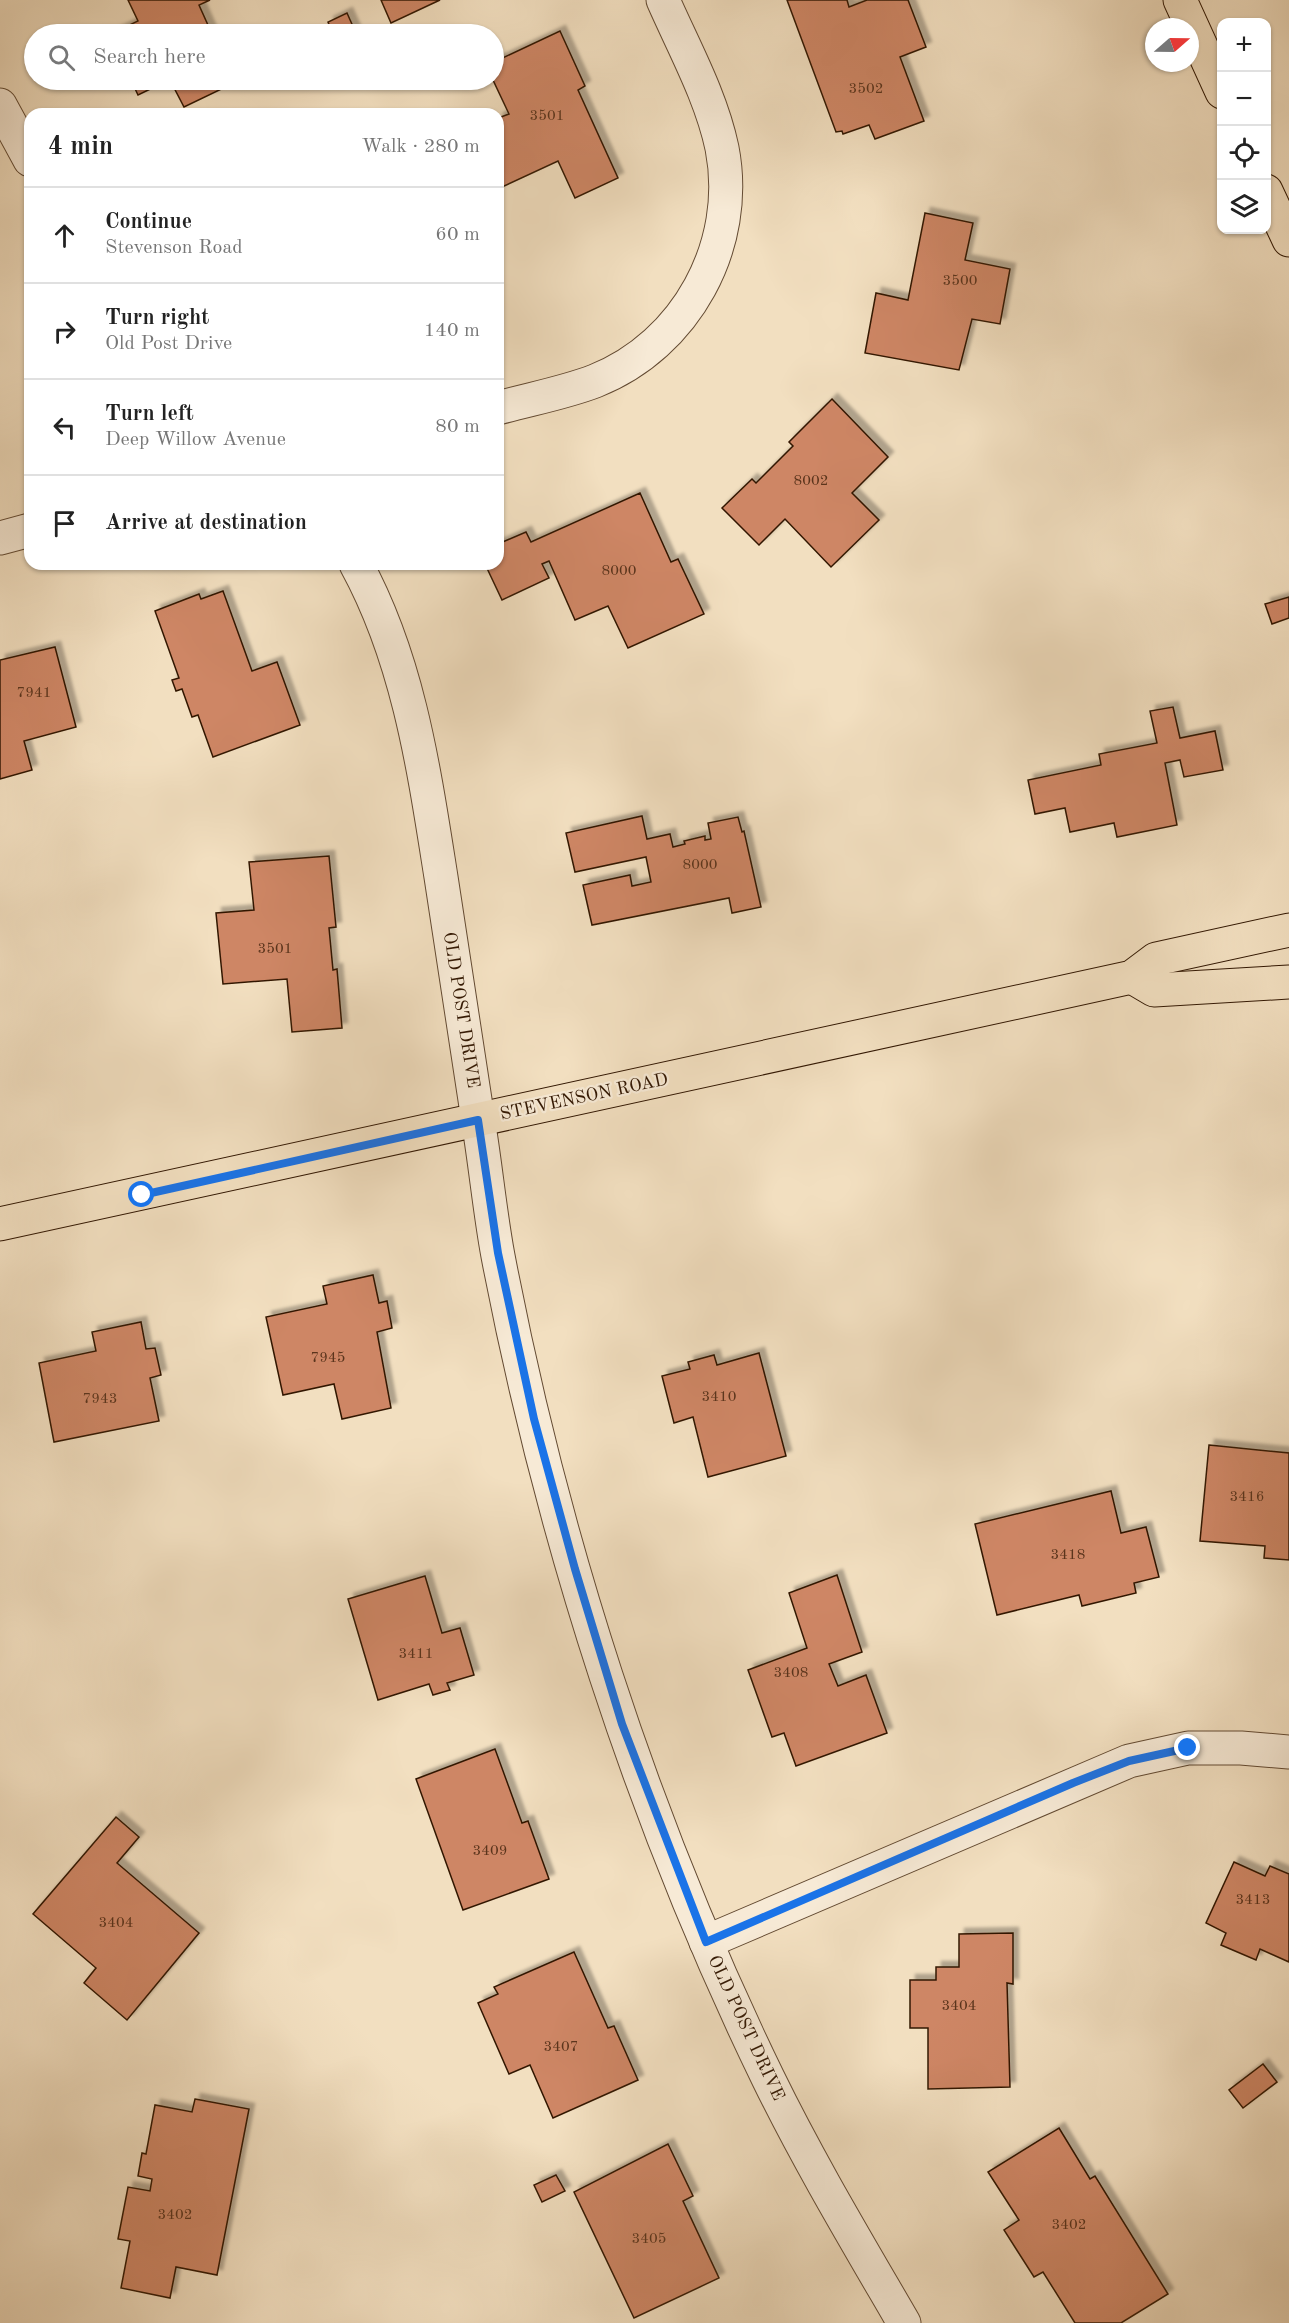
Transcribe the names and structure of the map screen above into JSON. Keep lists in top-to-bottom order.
{
  "streets": {
    "main road": ["STEVENSON ROAD"],
    "street": ["OLD POST DRIVE"]
  },
  "crossings": [
    ["OLD POST DRIVE", "STEVENSON ROAD"]
  ],
  "house_numbers": [
    "3502",
    "3501",
    "3500",
    "8002",
    "8000",
    "7941",
    "8000",
    "3501",
    "7945",
    "3410",
    "7943",
    "3416",
    "3418",
    "3411",
    "3408",
    "3409",
    "3413",
    "3404",
    "3404",
    "3407",
    "3402",
    "3402",
    "3405"
  ],
  "north": "right",
  "page": {
    "map_buttons": ["+", "−"],
    "search": "Search here",
    "heading": ["4 min", "Walk · 280 m"],
    "list": [
      ["Continue", "Stevenson Road", "60 m"],
      ["Turn right", "Old Post Drive", "140 m"],
      ["Turn left", "Deep Willow Avenue", "80 m"],
      "Arrive at destination"
    ]
  }
}
